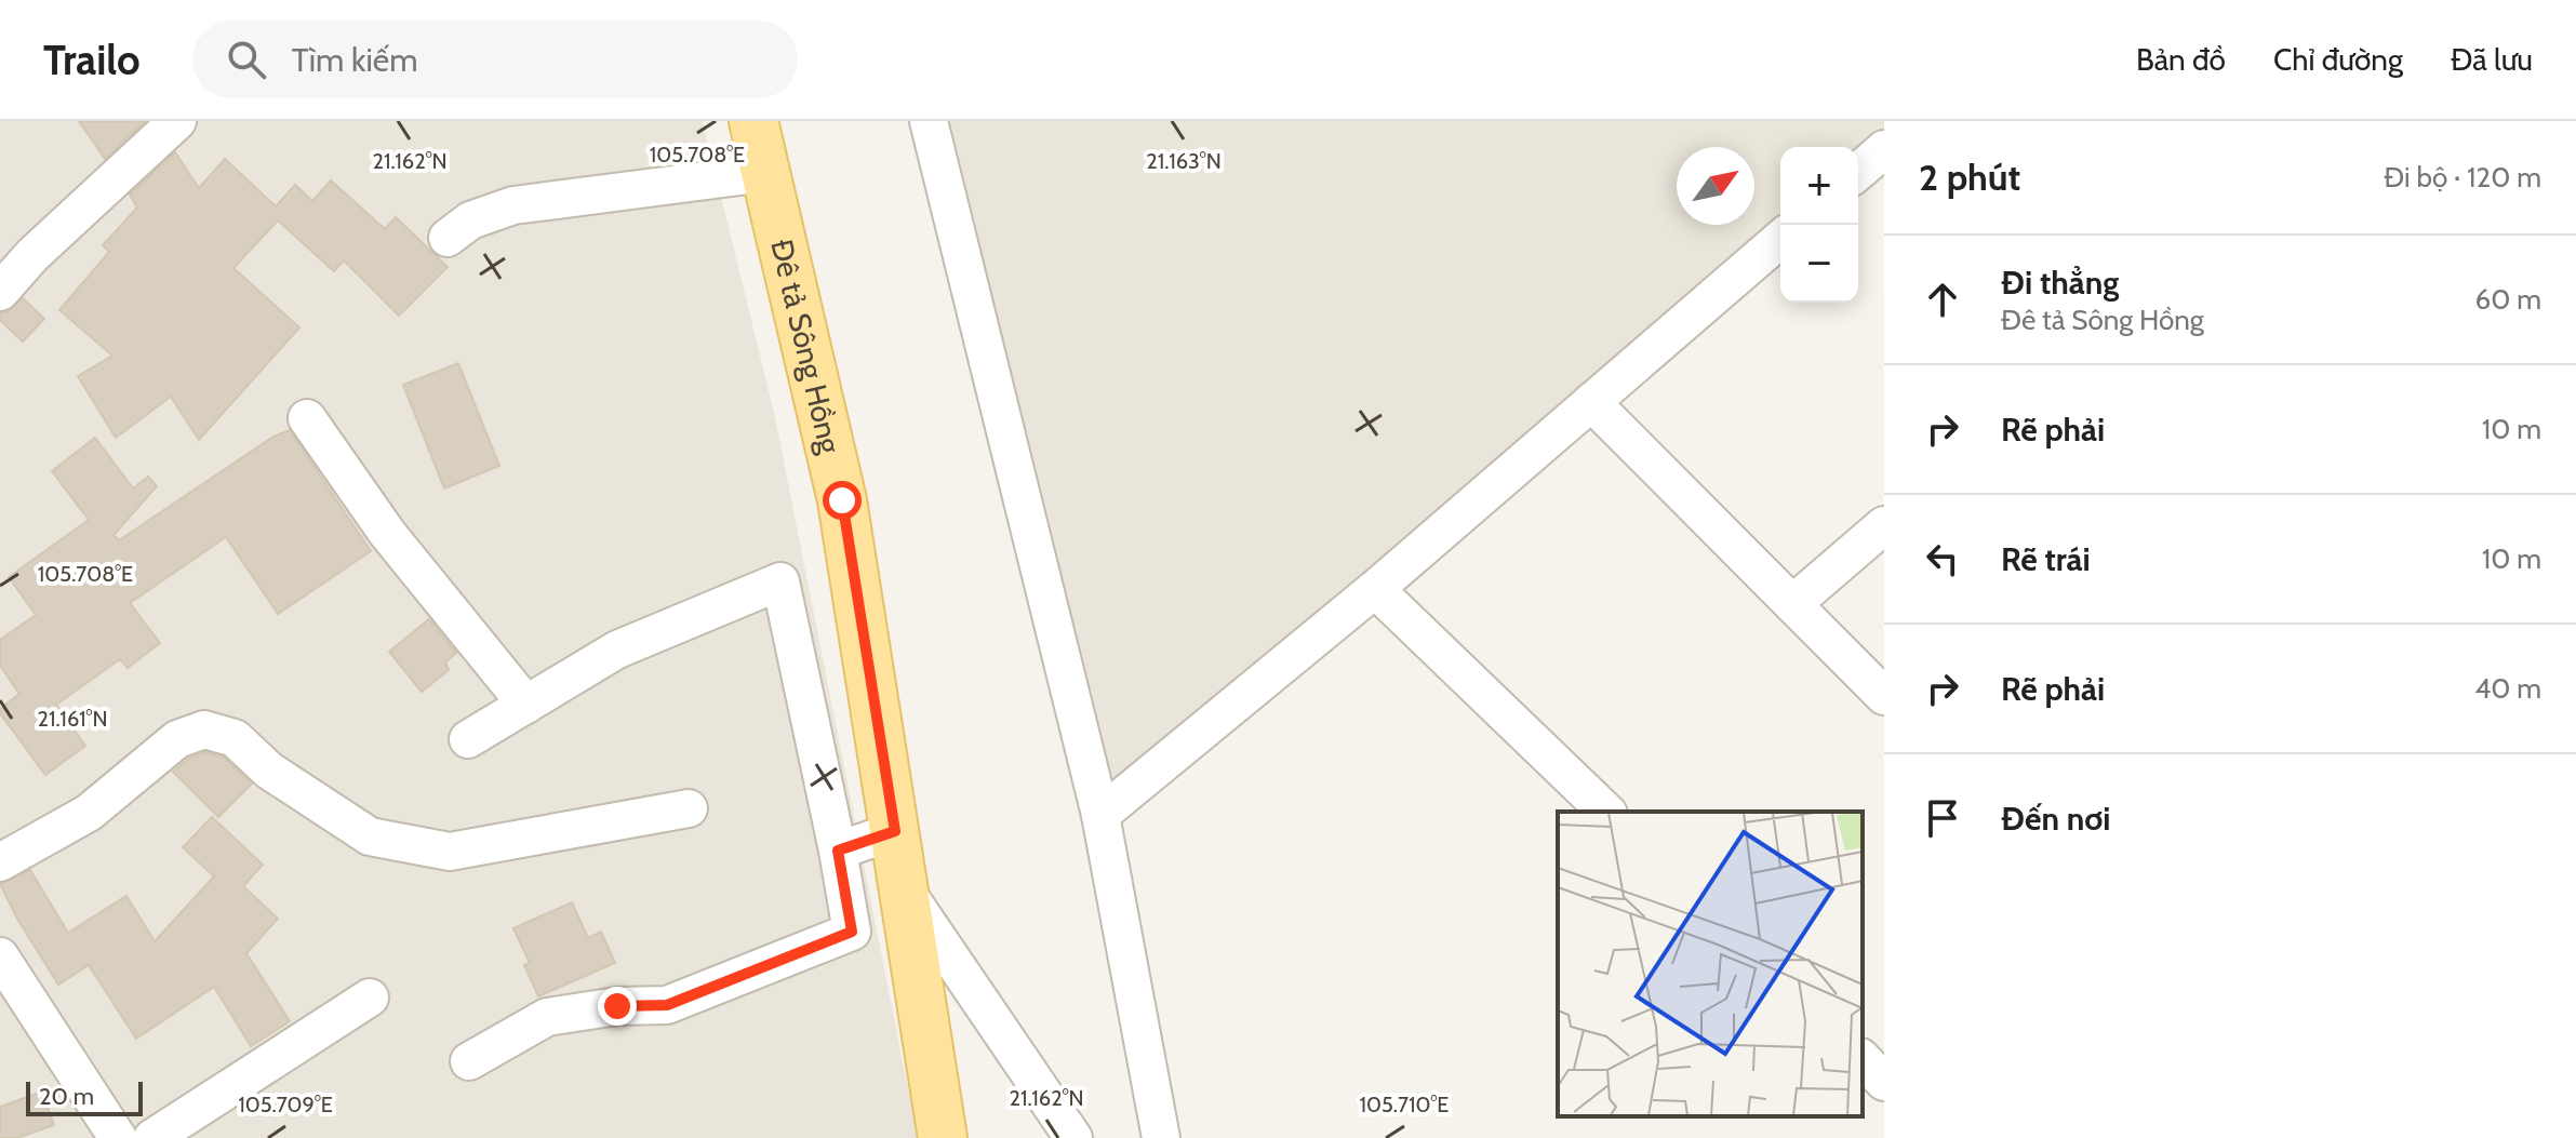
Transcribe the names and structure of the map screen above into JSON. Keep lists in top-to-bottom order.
{
  "streets": {
    "main road": ["Đê tả Sông Hồng"]
  },
  "scale_bar": "20 m",
  "north": "top right",
  "page": {
    "header": "Trailo",
    "search": "Tìm kiếm",
    "nav": ["Bản đồ", "Chỉ đường", "Đã lưu"],
    "heading": ["2 phút", "Đi bộ · 120 m"],
    "map_buttons": ["+", "−"],
    "list": [
      ["Đi thẳng", "Đê tả Sông Hồng", "60 m"],
      ["Rẽ phải", "10 m"],
      ["Rẽ trái", "10 m"],
      ["Rẽ phải", "40 m"],
      "Đến nơi"
    ],
    "scale": "20 m"
  },
  "coordinates": [
    "105.708°E",
    "21.162°N",
    "21.163°N",
    "21.161°N",
    "105.709°E",
    "105.710°E"
  ]
}
